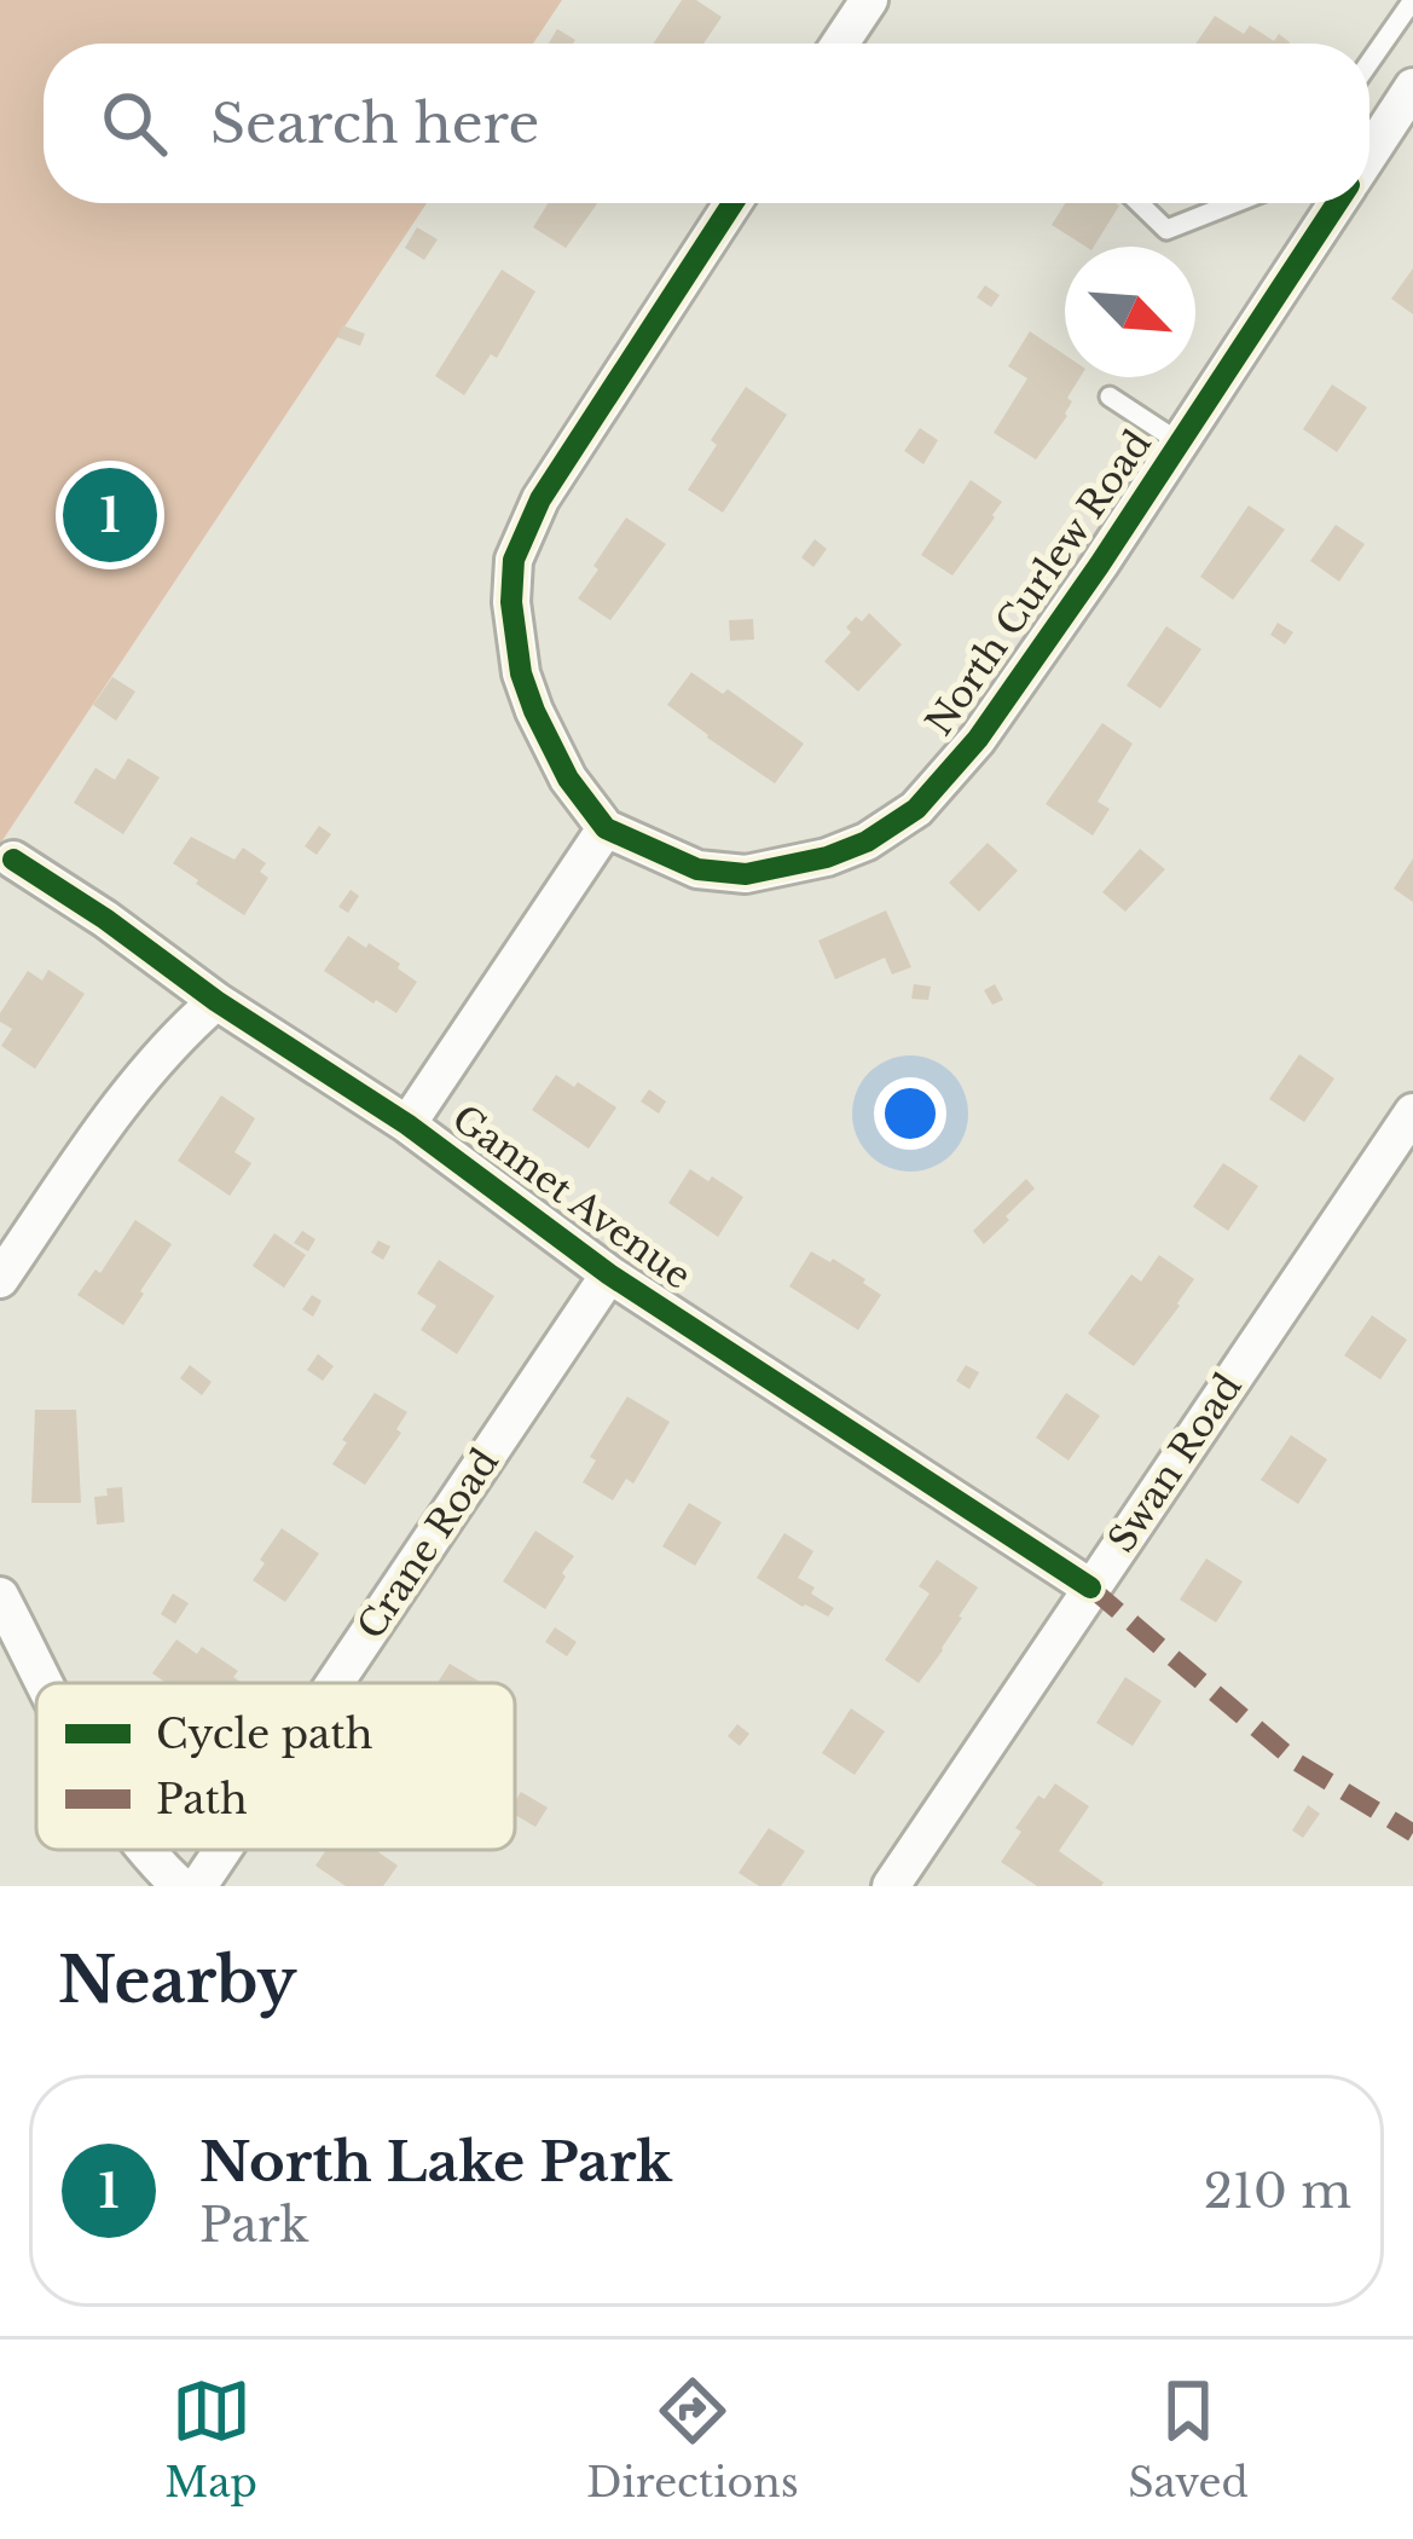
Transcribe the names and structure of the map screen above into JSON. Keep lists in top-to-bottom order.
{
  "streets": {
    "street": [
      "North Curlew Road",
      "Gannet Avenue",
      "Swan Road",
      "Crane Road"
    ]
  },
  "crossings": [
    ["Gannet Avenue", "Swan Road"],
    ["Gannet Avenue", "Crane Road"]
  ],
  "legend": ["Cycle path", "Path"],
  "north": "bottom right",
  "page": {
    "search": "Search here",
    "pins": "1",
    "heading": "Nearby",
    "list": [
      {
        "mark": "1",
        "name": "North Lake Park",
        "note": "Park",
        "value": "210 m"
      }
    ],
    "nav": ["Map", "Directions", "Saved"]
  }
}
